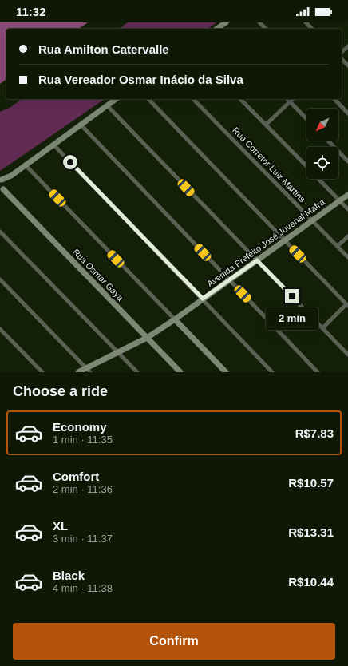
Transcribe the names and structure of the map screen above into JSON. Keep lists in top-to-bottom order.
{
  "streets": {
    "main road": ["Avenida Prefeito José Juvenal Mafra", "Rua Osmar Gaya"],
    "street": ["Rua Corretor Luiz Martins"]
  },
  "crossings": [
    ["Rua Corretor Luiz Martins", "Avenida Prefeito José Juvenal Mafra"],
    ["Avenida Prefeito José Juvenal Mafra", "Rua Osmar Gaya"]
  ],
  "north": "bottom left",
  "page": {
    "status": "11:32",
    "banner": ["Rua Amilton Catervalle", "Rua Vereador Osmar Inácio da Silva"],
    "bubble": "2 min",
    "heading": "Choose a ride",
    "list": [
      {
        "name": "Economy",
        "note": "1 min · 11:35",
        "value": "R$7.83"
      },
      {
        "name": "Comfort",
        "note": "2 min · 11:36",
        "value": "R$10.57"
      },
      {
        "name": "XL",
        "note": "3 min · 11:37",
        "value": "R$13.31"
      },
      {
        "name": "Black",
        "note": "4 min · 11:38",
        "value": "R$10.44"
      }
    ],
    "buttons": "Confirm"
  }
}
